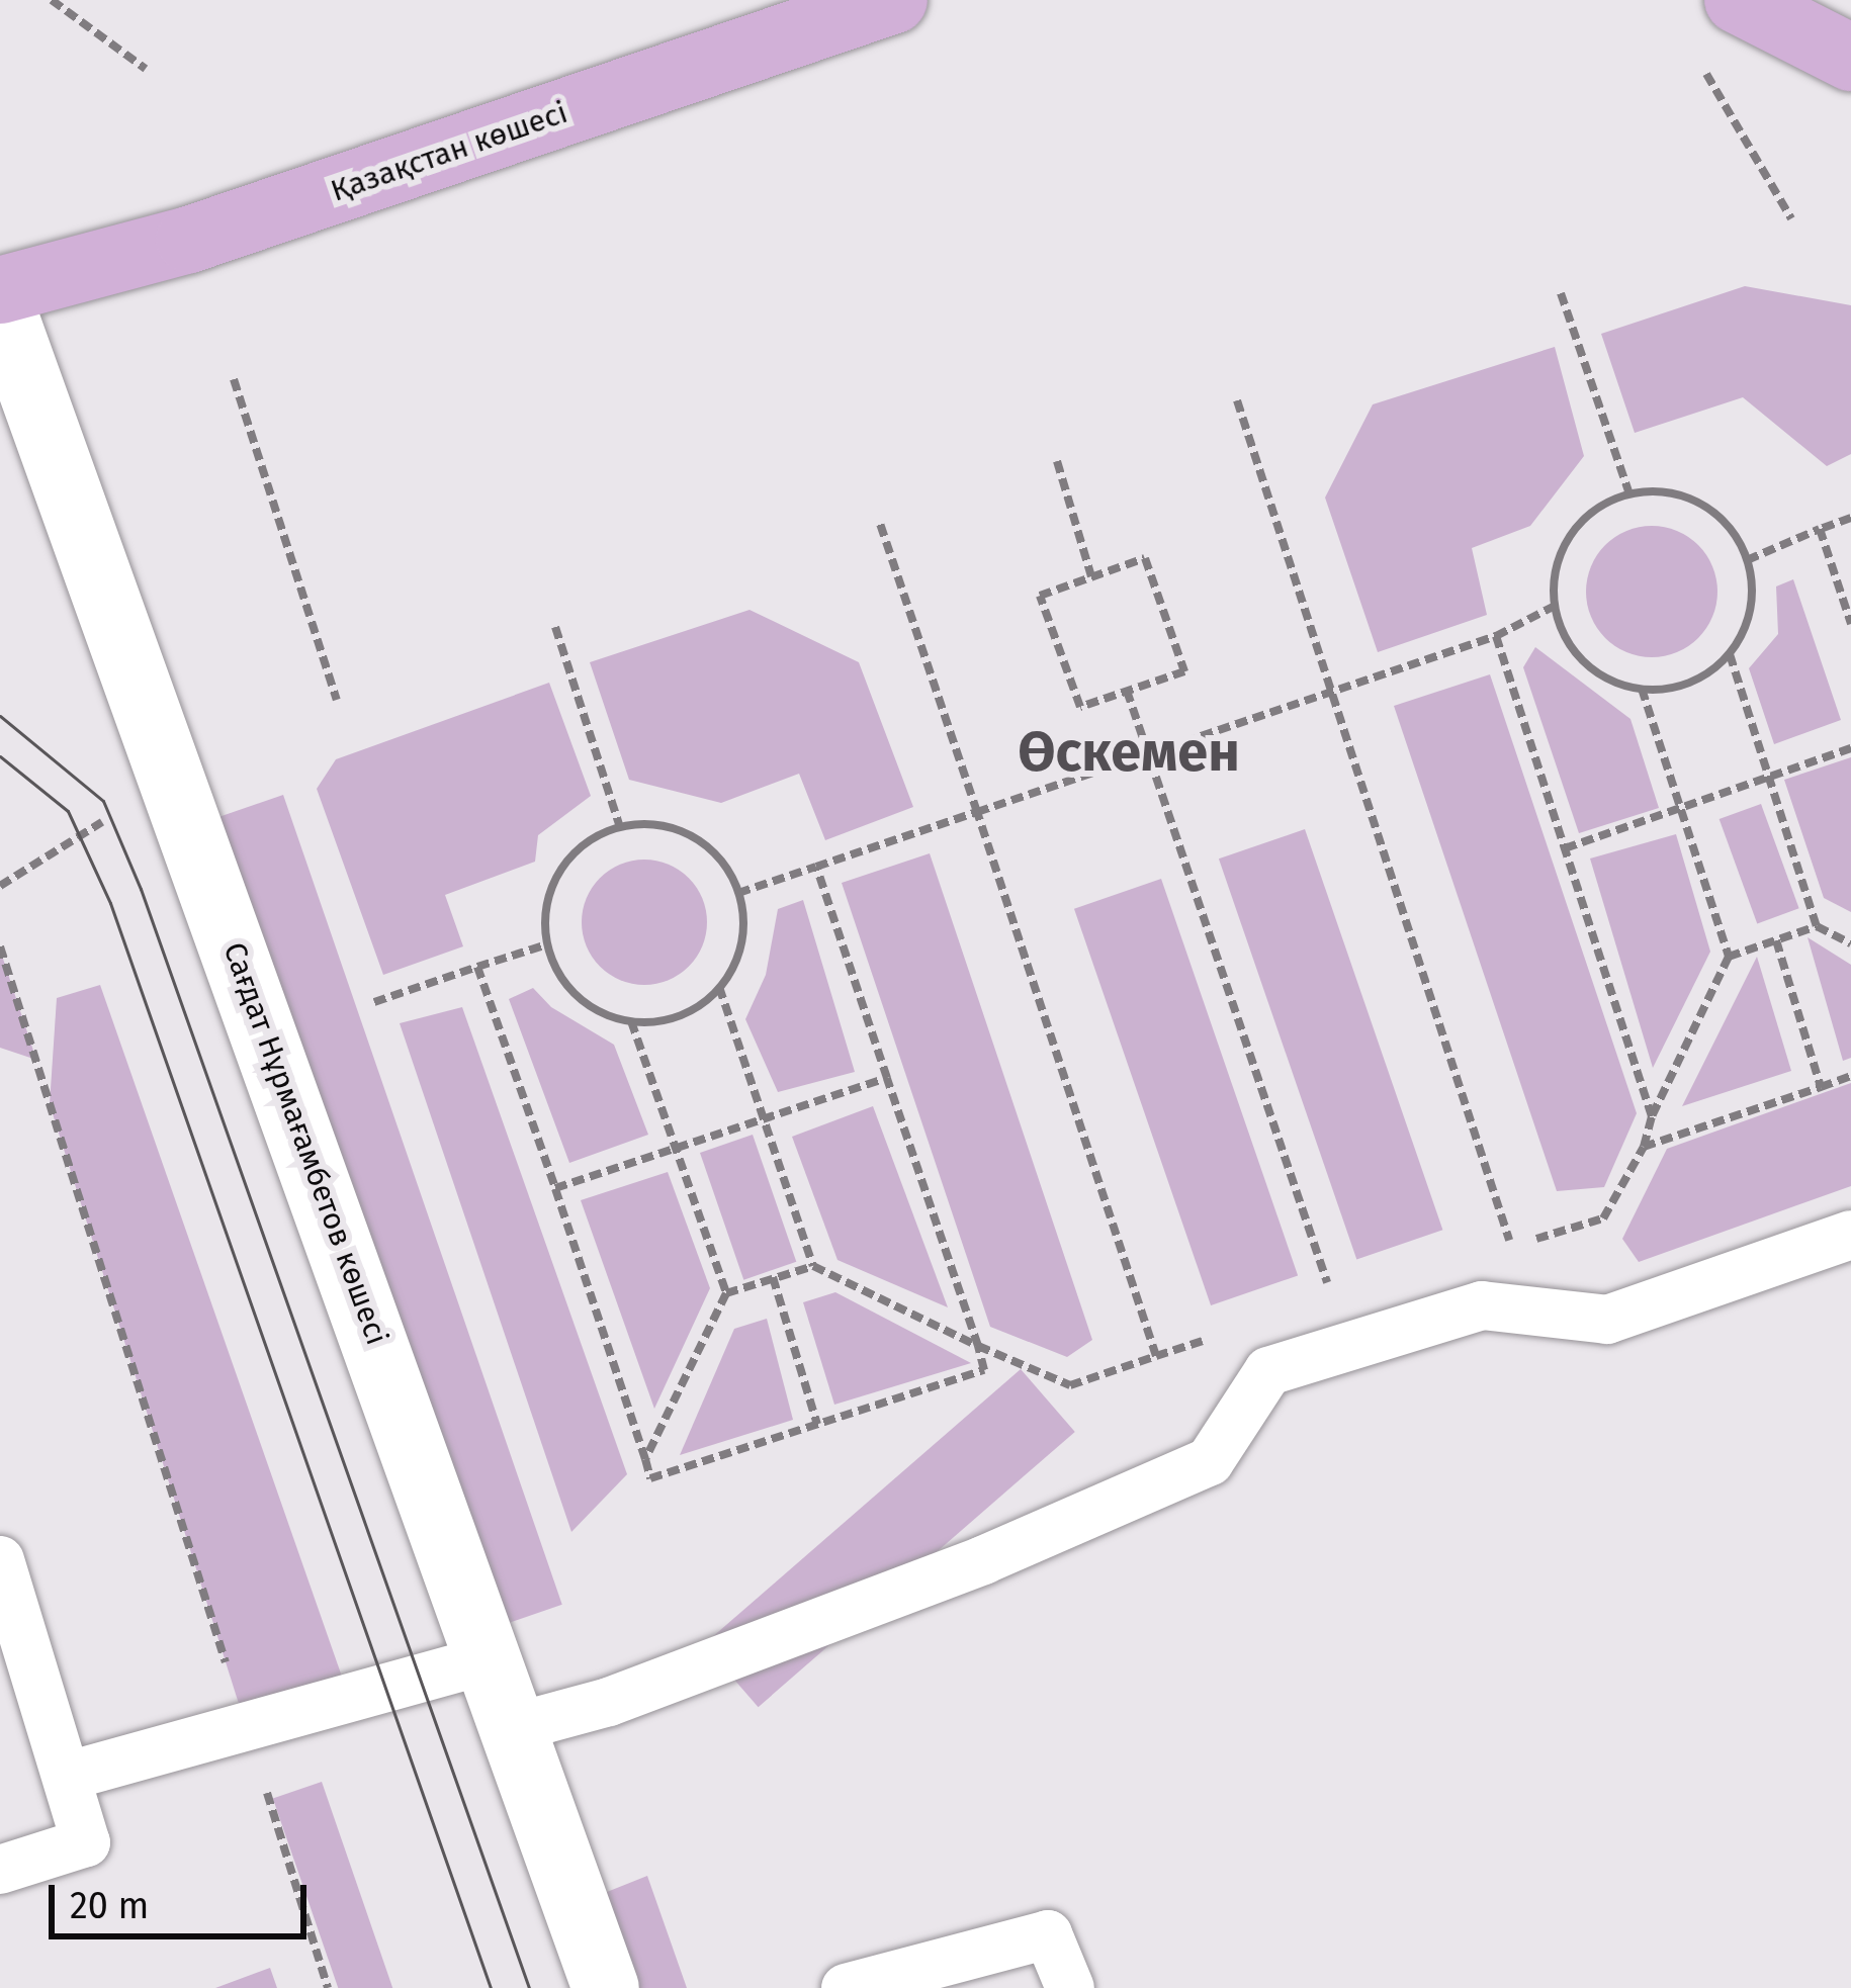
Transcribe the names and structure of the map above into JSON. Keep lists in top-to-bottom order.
{
  "streets": {
    "main road": ["Қазақстан көшесі", "Сағдат Нұрмағамбетов көшесі"]
  },
  "districts": ["Өскемен"],
  "scale_bar": "20 m"
}
